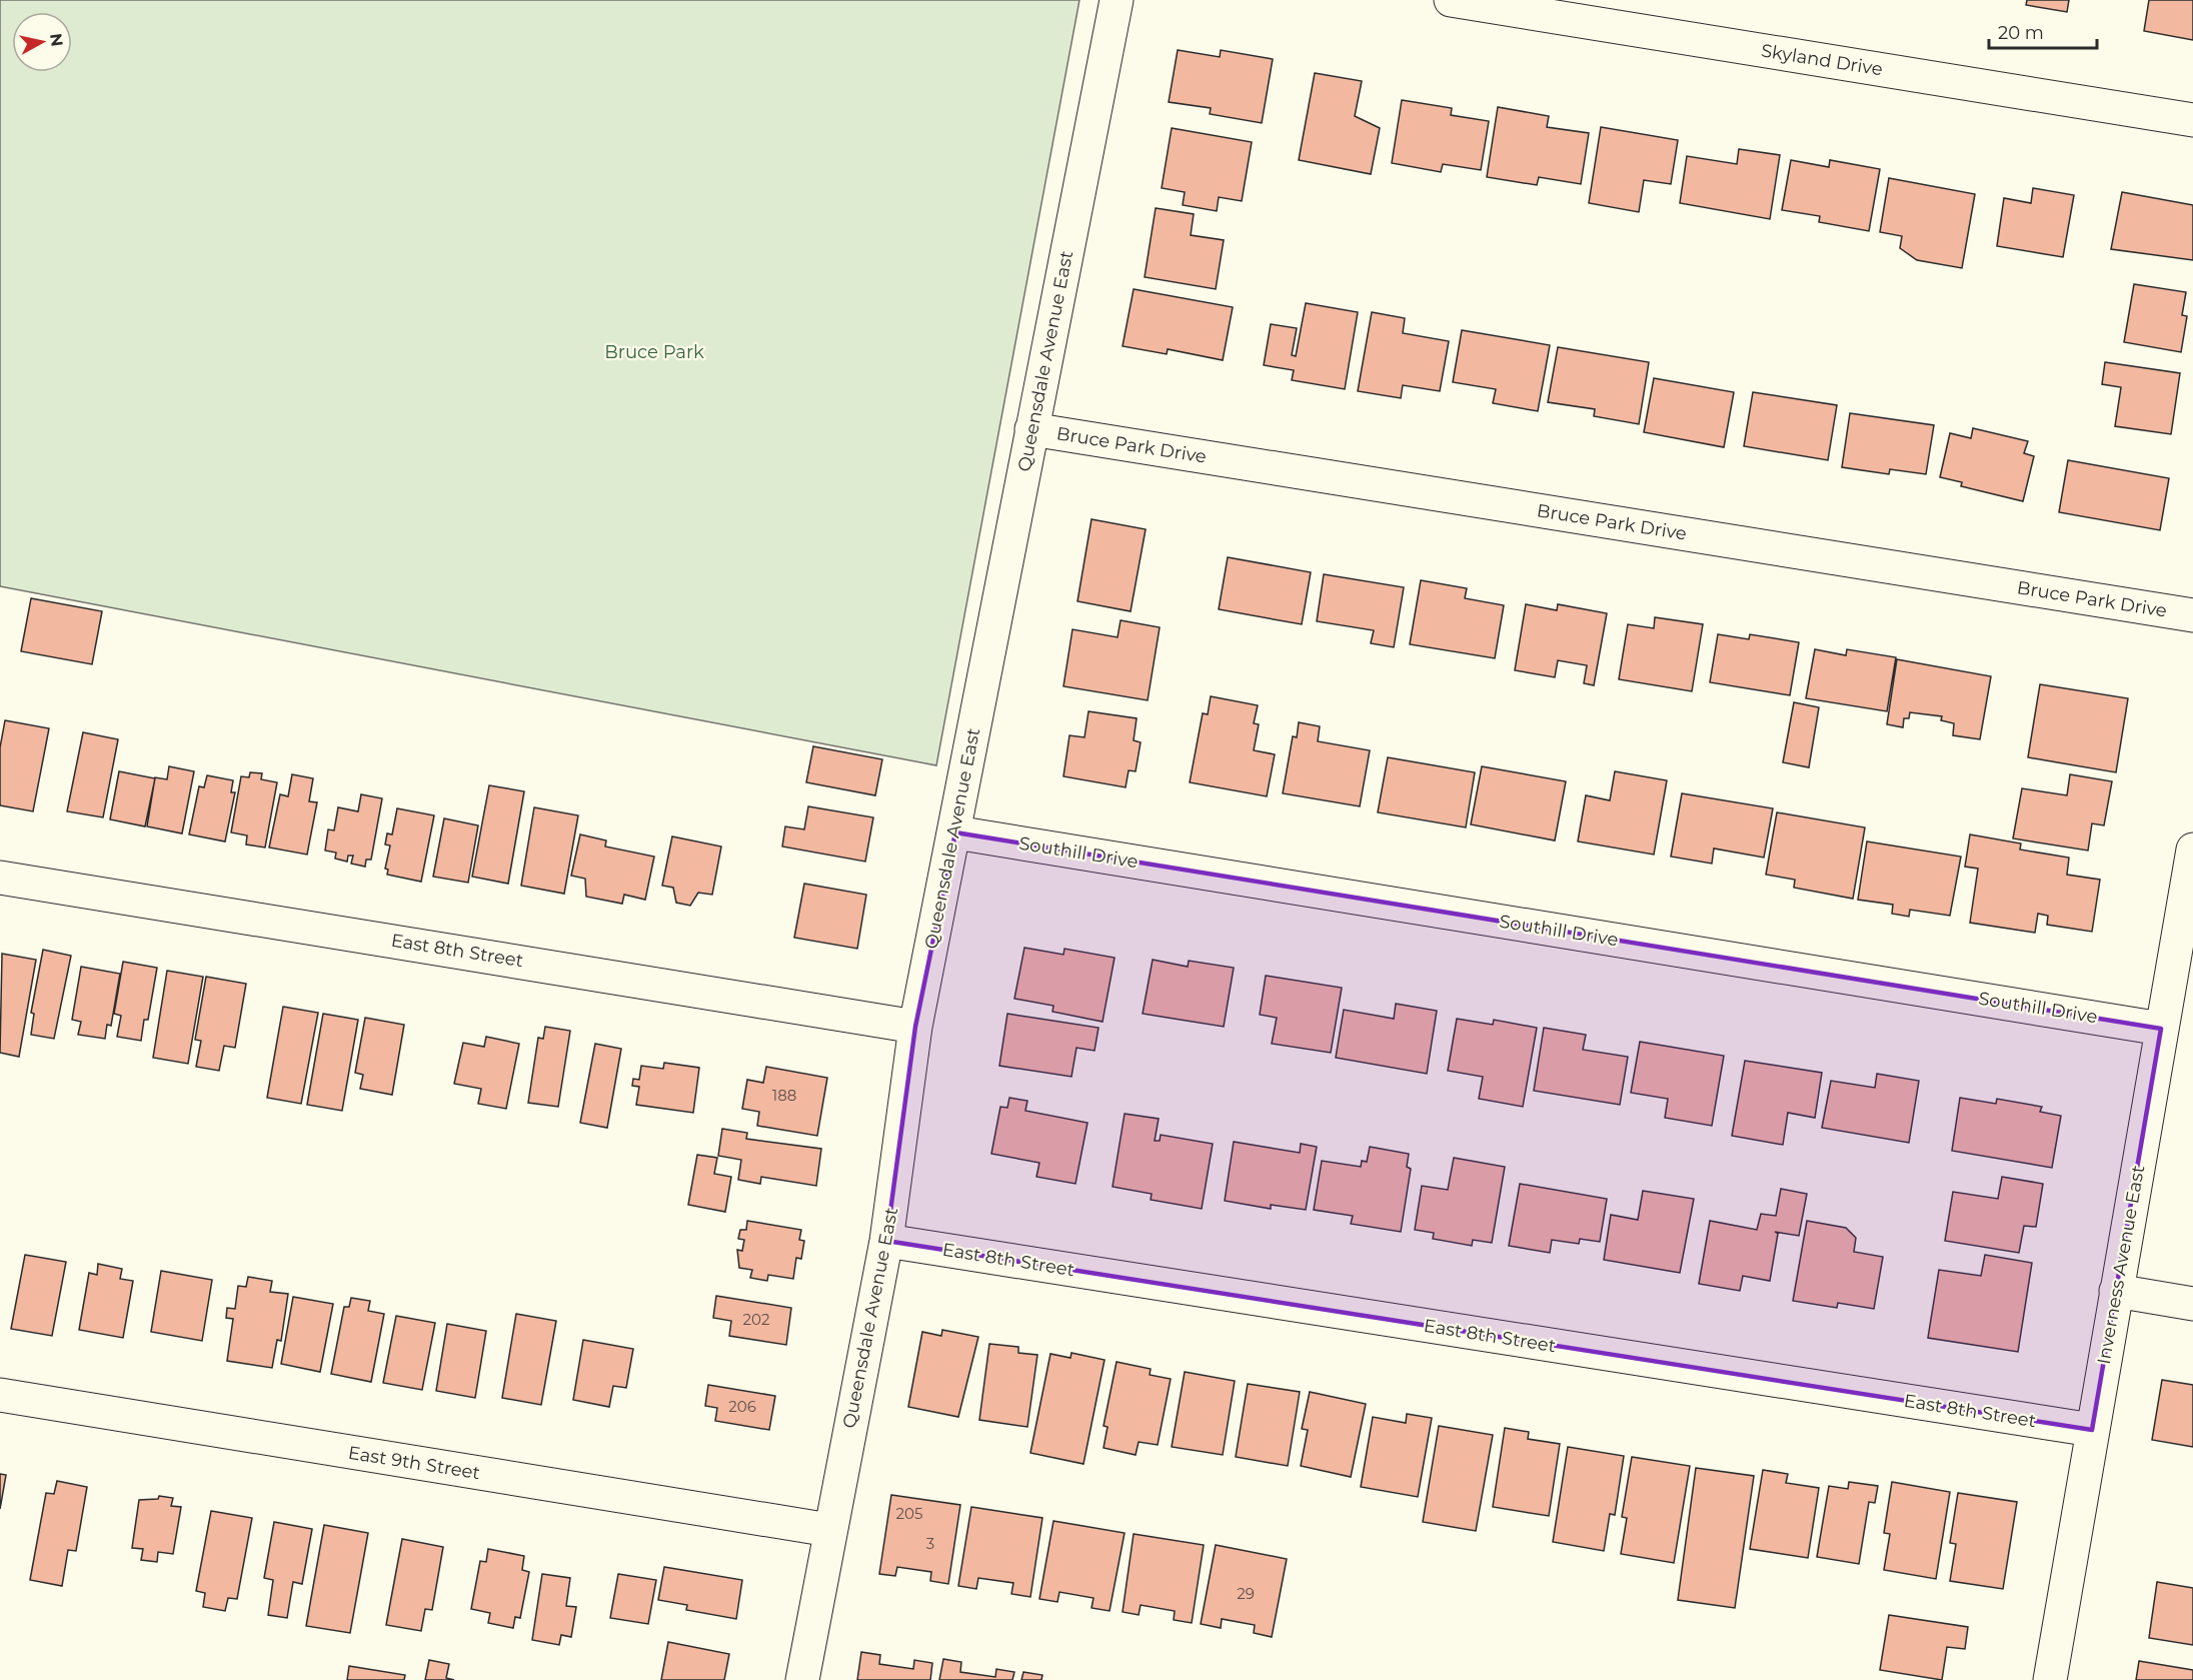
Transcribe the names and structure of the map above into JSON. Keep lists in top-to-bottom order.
{
  "streets": {
    "street": [
      "Skyland Drive",
      "Queensdale Avenue East",
      "Bruce Park Drive",
      "Southill Drive",
      "East 8th Street",
      "Inverness Avenue East",
      "East 9th Street"
    ]
  },
  "crossings": [
    ["Queensdale Avenue East", "Bruce Park Drive"],
    ["Queensdale Avenue East", "Southill Drive"],
    ["Queensdale Avenue East", "East 8th Street"],
    ["Queensdale Avenue East", "East 9th Street"],
    ["Southill Drive", "Inverness Avenue East"],
    ["East 8th Street", "Inverness Avenue East"]
  ],
  "parks": ["Bruce Park"],
  "house_numbers": [
    "188",
    "202",
    "206",
    "205",
    "3",
    "29"
  ],
  "scale_bar": "20 m",
  "north": "right"
}
